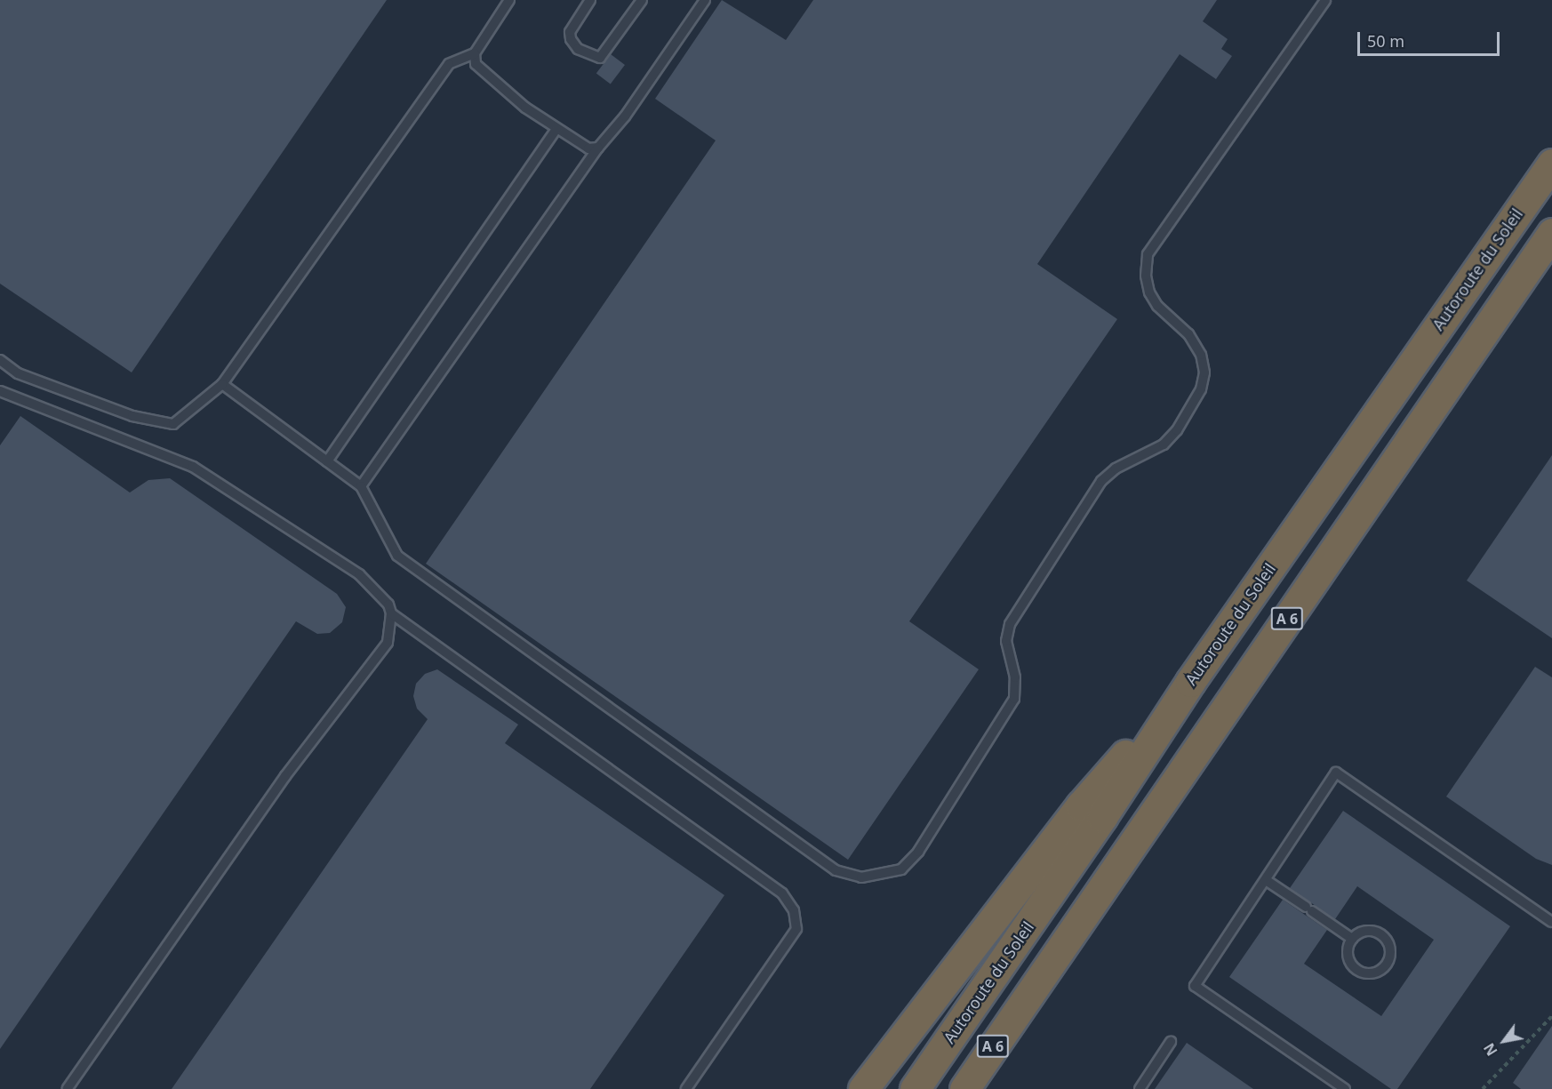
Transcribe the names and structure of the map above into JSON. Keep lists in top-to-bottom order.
{
  "streets": {
    "highway": ["Autoroute du Soleil", "A 6"]
  },
  "scale_bar": "50 m",
  "north": "bottom left"
}
